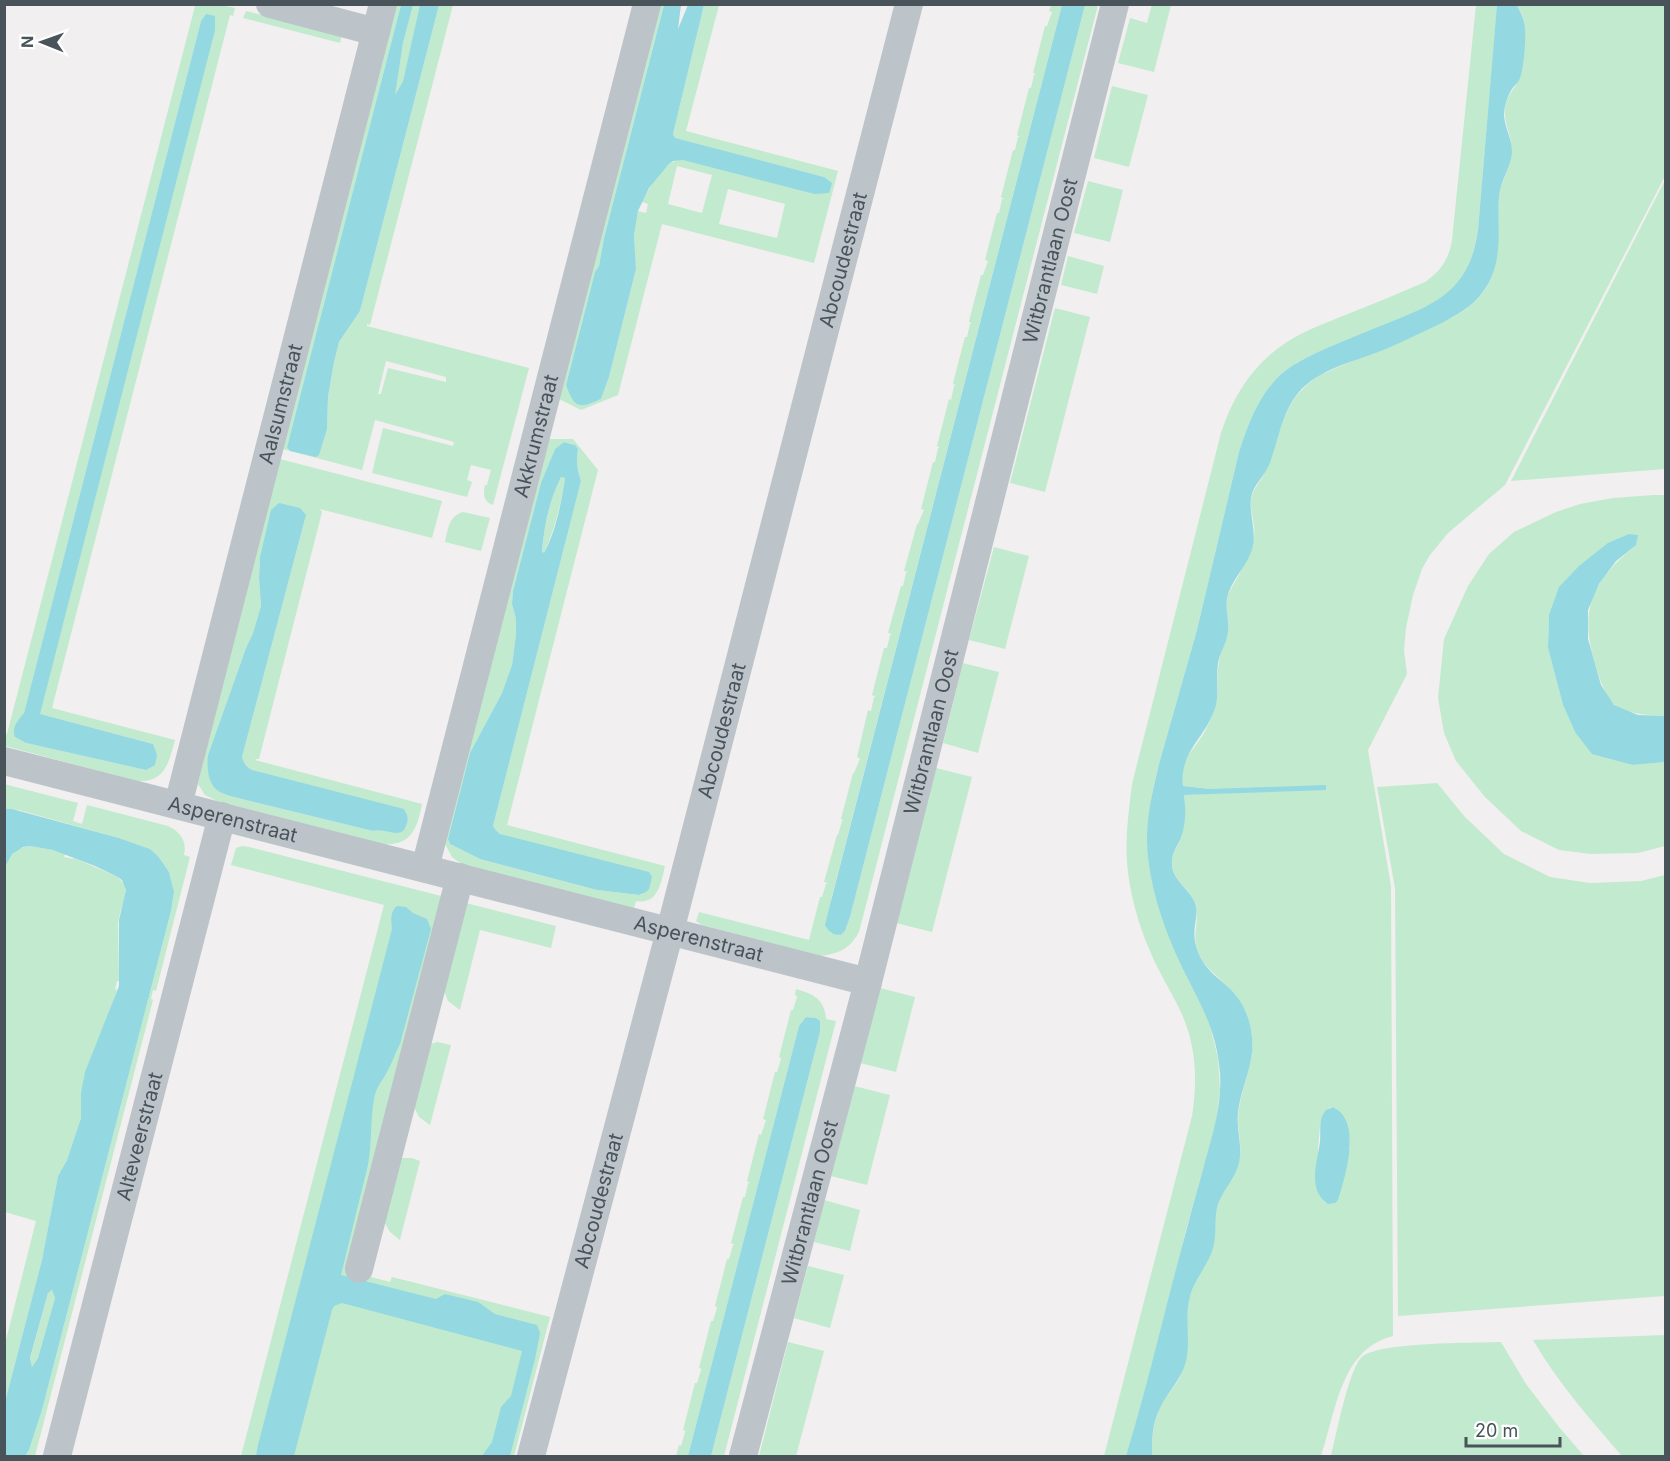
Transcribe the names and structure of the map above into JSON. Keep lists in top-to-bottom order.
{
  "streets": {
    "street": [
      "Abcoudestraat",
      "Witbrantlaan Oost",
      "Aalsumstraat",
      "Akkrumstraat",
      "Asperenstraat",
      "Alteveerstraat"
    ]
  },
  "crossings": [
    ["Abcoudestraat", "Asperenstraat"],
    ["Witbrantlaan Oost", "Asperenstraat"],
    ["Aalsumstraat", "Asperenstraat"],
    ["Akkrumstraat", "Asperenstraat"],
    ["Asperenstraat", "Alteveerstraat"]
  ],
  "scale_bar": "20 m",
  "north": "left"
}
